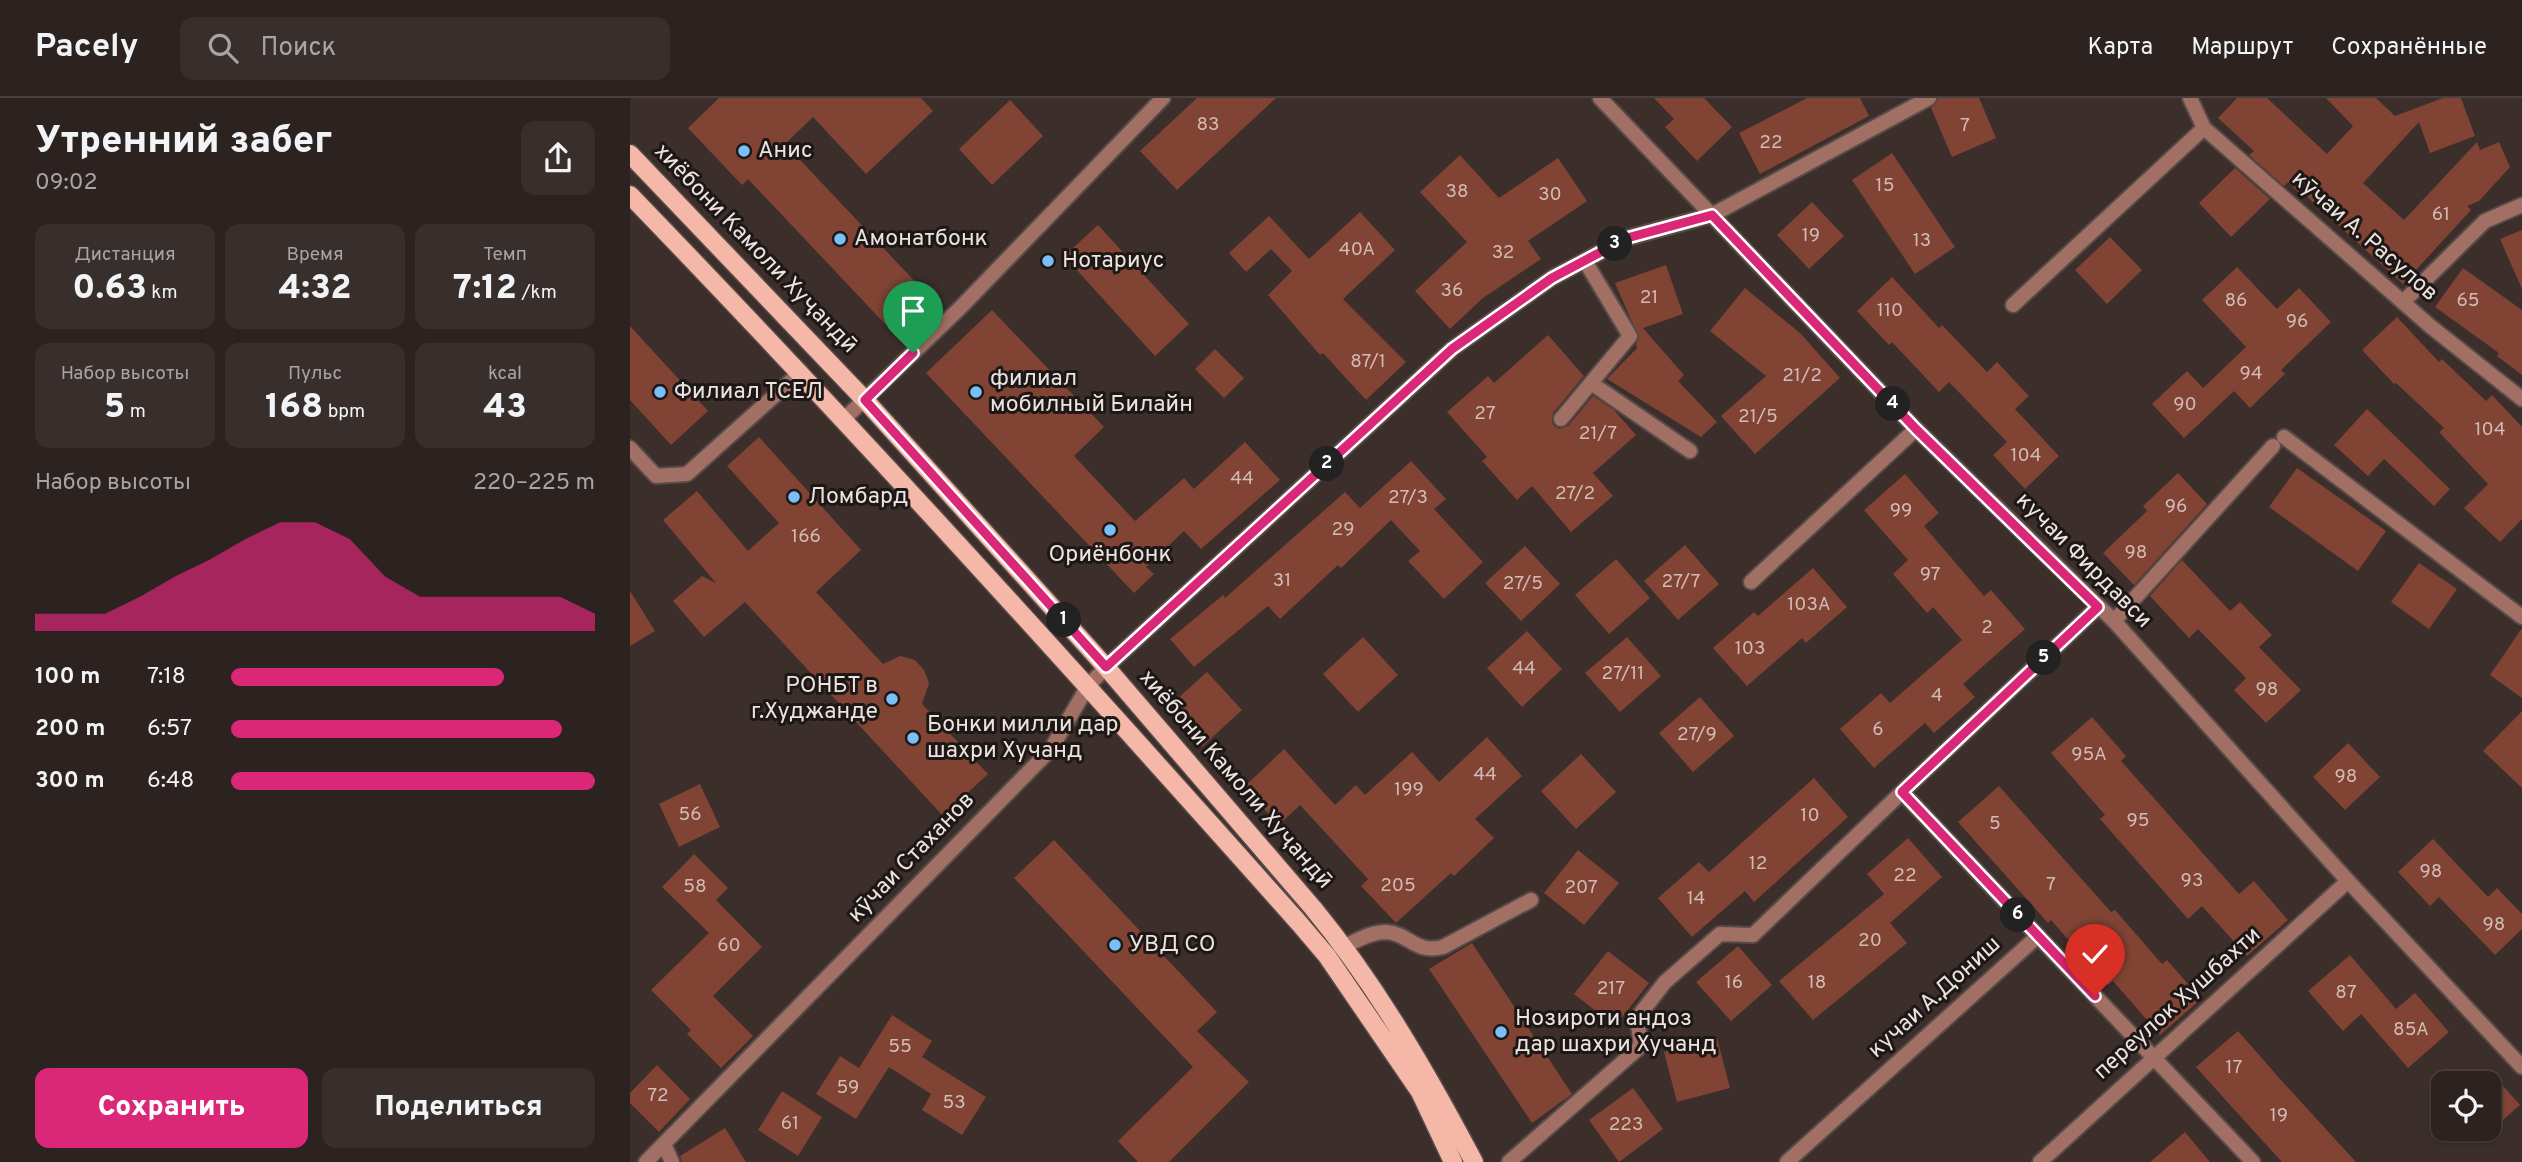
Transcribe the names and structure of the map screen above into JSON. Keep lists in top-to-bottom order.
{
  "streets": {
    "main road": ["хиёбони Камоли Хуҷандӣ"],
    "street": [
      "кӯчаи А. Расулов",
      "кучаи Фирдавси",
      "кӯчаи Стаханов",
      "кучаи А.Дониш",
      "переулок Хушбахти"
    ]
  },
  "crossings": [
    ["хиёбони Камоли Хуҷандӣ", "кӯчаи Стаханов"],
    ["кучаи Фирдавси", "кӯчаи Стаханов"],
    ["кучаи Фирдавси", "переулок Хушбахти"],
    ["кучаи А.Дониш", "переулок Хушбахти"]
  ],
  "places": [
    "Анис",
    "Амонатбонк",
    "Нотариус",
    "Филиал ТСЕЛ",
    "филиал мобилный Билайн",
    "Ломбард",
    "Ориёнбонк",
    "РОНБТ в г.Худжанде",
    "Бонки милли дар шахри Хучанд",
    "УВД СО",
    "Нозироти андоз дар шахри Хучанд"
  ],
  "house_numbers": [
    "83",
    "7",
    "22",
    "15",
    "38",
    "30",
    "61",
    "19",
    "13",
    "40А",
    "32",
    "36",
    "21",
    "86",
    "65",
    "110",
    "96",
    "87/1",
    "94",
    "21/2",
    "90",
    "27",
    "21/5",
    "104",
    "21/7",
    "104",
    "44",
    "27/2",
    "27/3",
    "96",
    "99",
    "29",
    "166",
    "98",
    "97",
    "31",
    "27/7",
    "27/5",
    "103А",
    "2",
    "103",
    "44",
    "27/11",
    "98",
    "4",
    "6",
    "27/9",
    "95А",
    "44",
    "98",
    "199",
    "56",
    "10",
    "95",
    "5",
    "12",
    "98",
    "22",
    "93",
    "7",
    "205",
    "58",
    "207",
    "14",
    "98",
    "20",
    "60",
    "16",
    "18",
    "217",
    "87",
    "85А",
    "55",
    "17",
    "59",
    "72",
    "53",
    "19",
    "61",
    "223"
  ],
  "page": {
    "header": "Pacely",
    "search": "Поиск",
    "nav": ["Карта", "Маршрут", "Сохранённые"],
    "heading": ["Утренний забег", "09:02"],
    "stats": [
      ["Дистанция", "0.63 km"],
      ["Время", "4:32"],
      ["Темп", "7:12 /km"],
      ["Набор высоты", "5 m"],
      ["Пульс", "168 bpm"],
      ["kcal", "43"]
    ],
    "pins": [
      "3",
      "4",
      "2",
      "1",
      "5",
      "6"
    ],
    "chart": ["Набор высоты", "220–225 m"],
    "list": [
      {
        "name": "100 m",
        "note": "7:18"
      },
      {
        "name": "200 m",
        "note": "6:57"
      },
      {
        "name": "300 m",
        "note": "6:48"
      }
    ],
    "buttons": ["Сохранить", "Поделиться"]
  }
}
